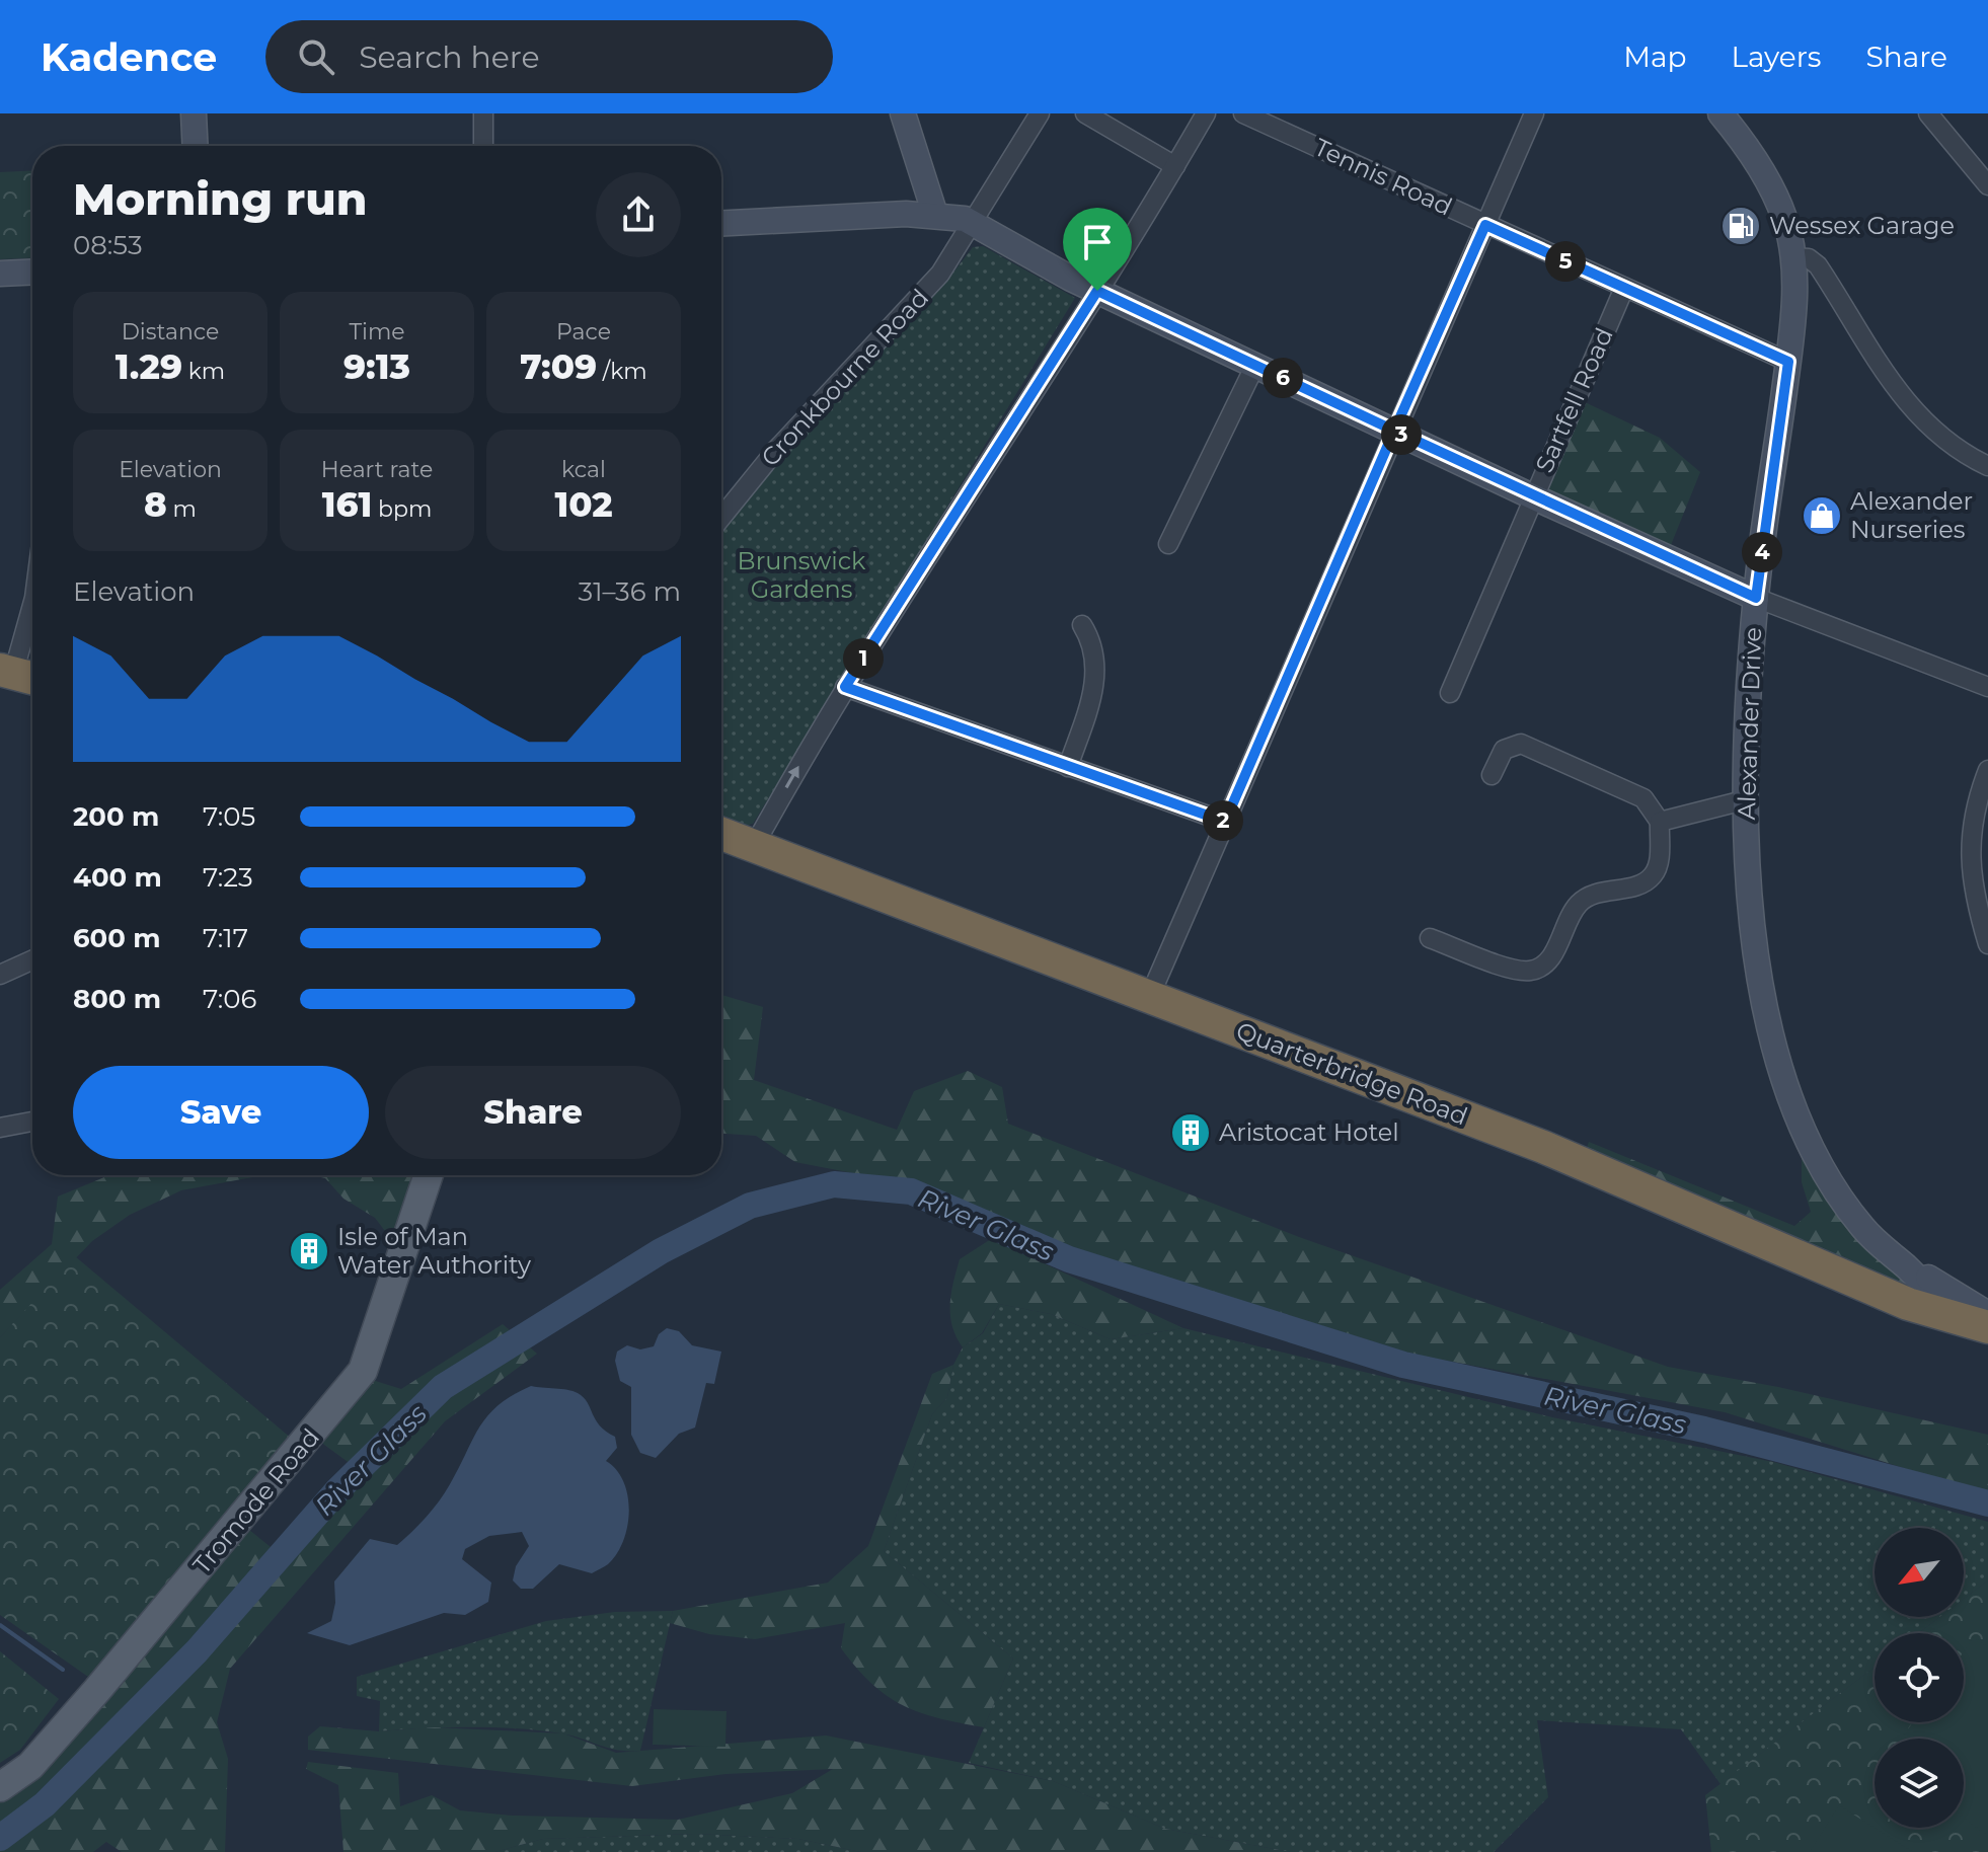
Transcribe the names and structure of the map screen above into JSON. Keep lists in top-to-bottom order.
{
  "streets": {
    "highway": ["Quarterbridge Road"],
    "main road": ["Alexander Drive", "Tromode Road"],
    "street": ["Tennis Road", "Cronkbourne Road", "Sartfell Road"]
  },
  "crossings": [
    ["Tennis Road", "Sartfell Road"],
    ["Tennis Road", "Alexander Drive"],
    ["Alexander Drive", "Quarterbridge Road"]
  ],
  "water": ["River Glass"],
  "parks": ["Brunswick Gardens"],
  "places": {
    "fuel station": ["Wessex Garage"],
    "shop": ["Alexander Nurseries"],
    "building": ["Aristocat Hotel", "Isle of Man Water Authority"]
  },
  "north": "bottom left",
  "page": {
    "header": "Kadence",
    "search": "Search here",
    "nav": ["Map", "Layers", "Share"],
    "heading": ["Morning run", "08:53"],
    "pins": [
      "5",
      "6",
      "3",
      "4",
      "1",
      "2"
    ],
    "stats": [
      ["Distance", "1.29 km"],
      ["Time", "9:13"],
      ["Pace", "7:09 /km"],
      ["Elevation", "8 m"],
      ["Heart rate", "161 bpm"],
      ["kcal", "102"]
    ],
    "chart": ["Elevation", "31–36 m"],
    "list": [
      {
        "name": "200 m",
        "note": "7:05"
      },
      {
        "name": "400 m",
        "note": "7:23"
      },
      {
        "name": "600 m",
        "note": "7:17"
      },
      {
        "name": "800 m",
        "note": "7:06"
      }
    ],
    "buttons": ["Save", "Share"]
  }
}
